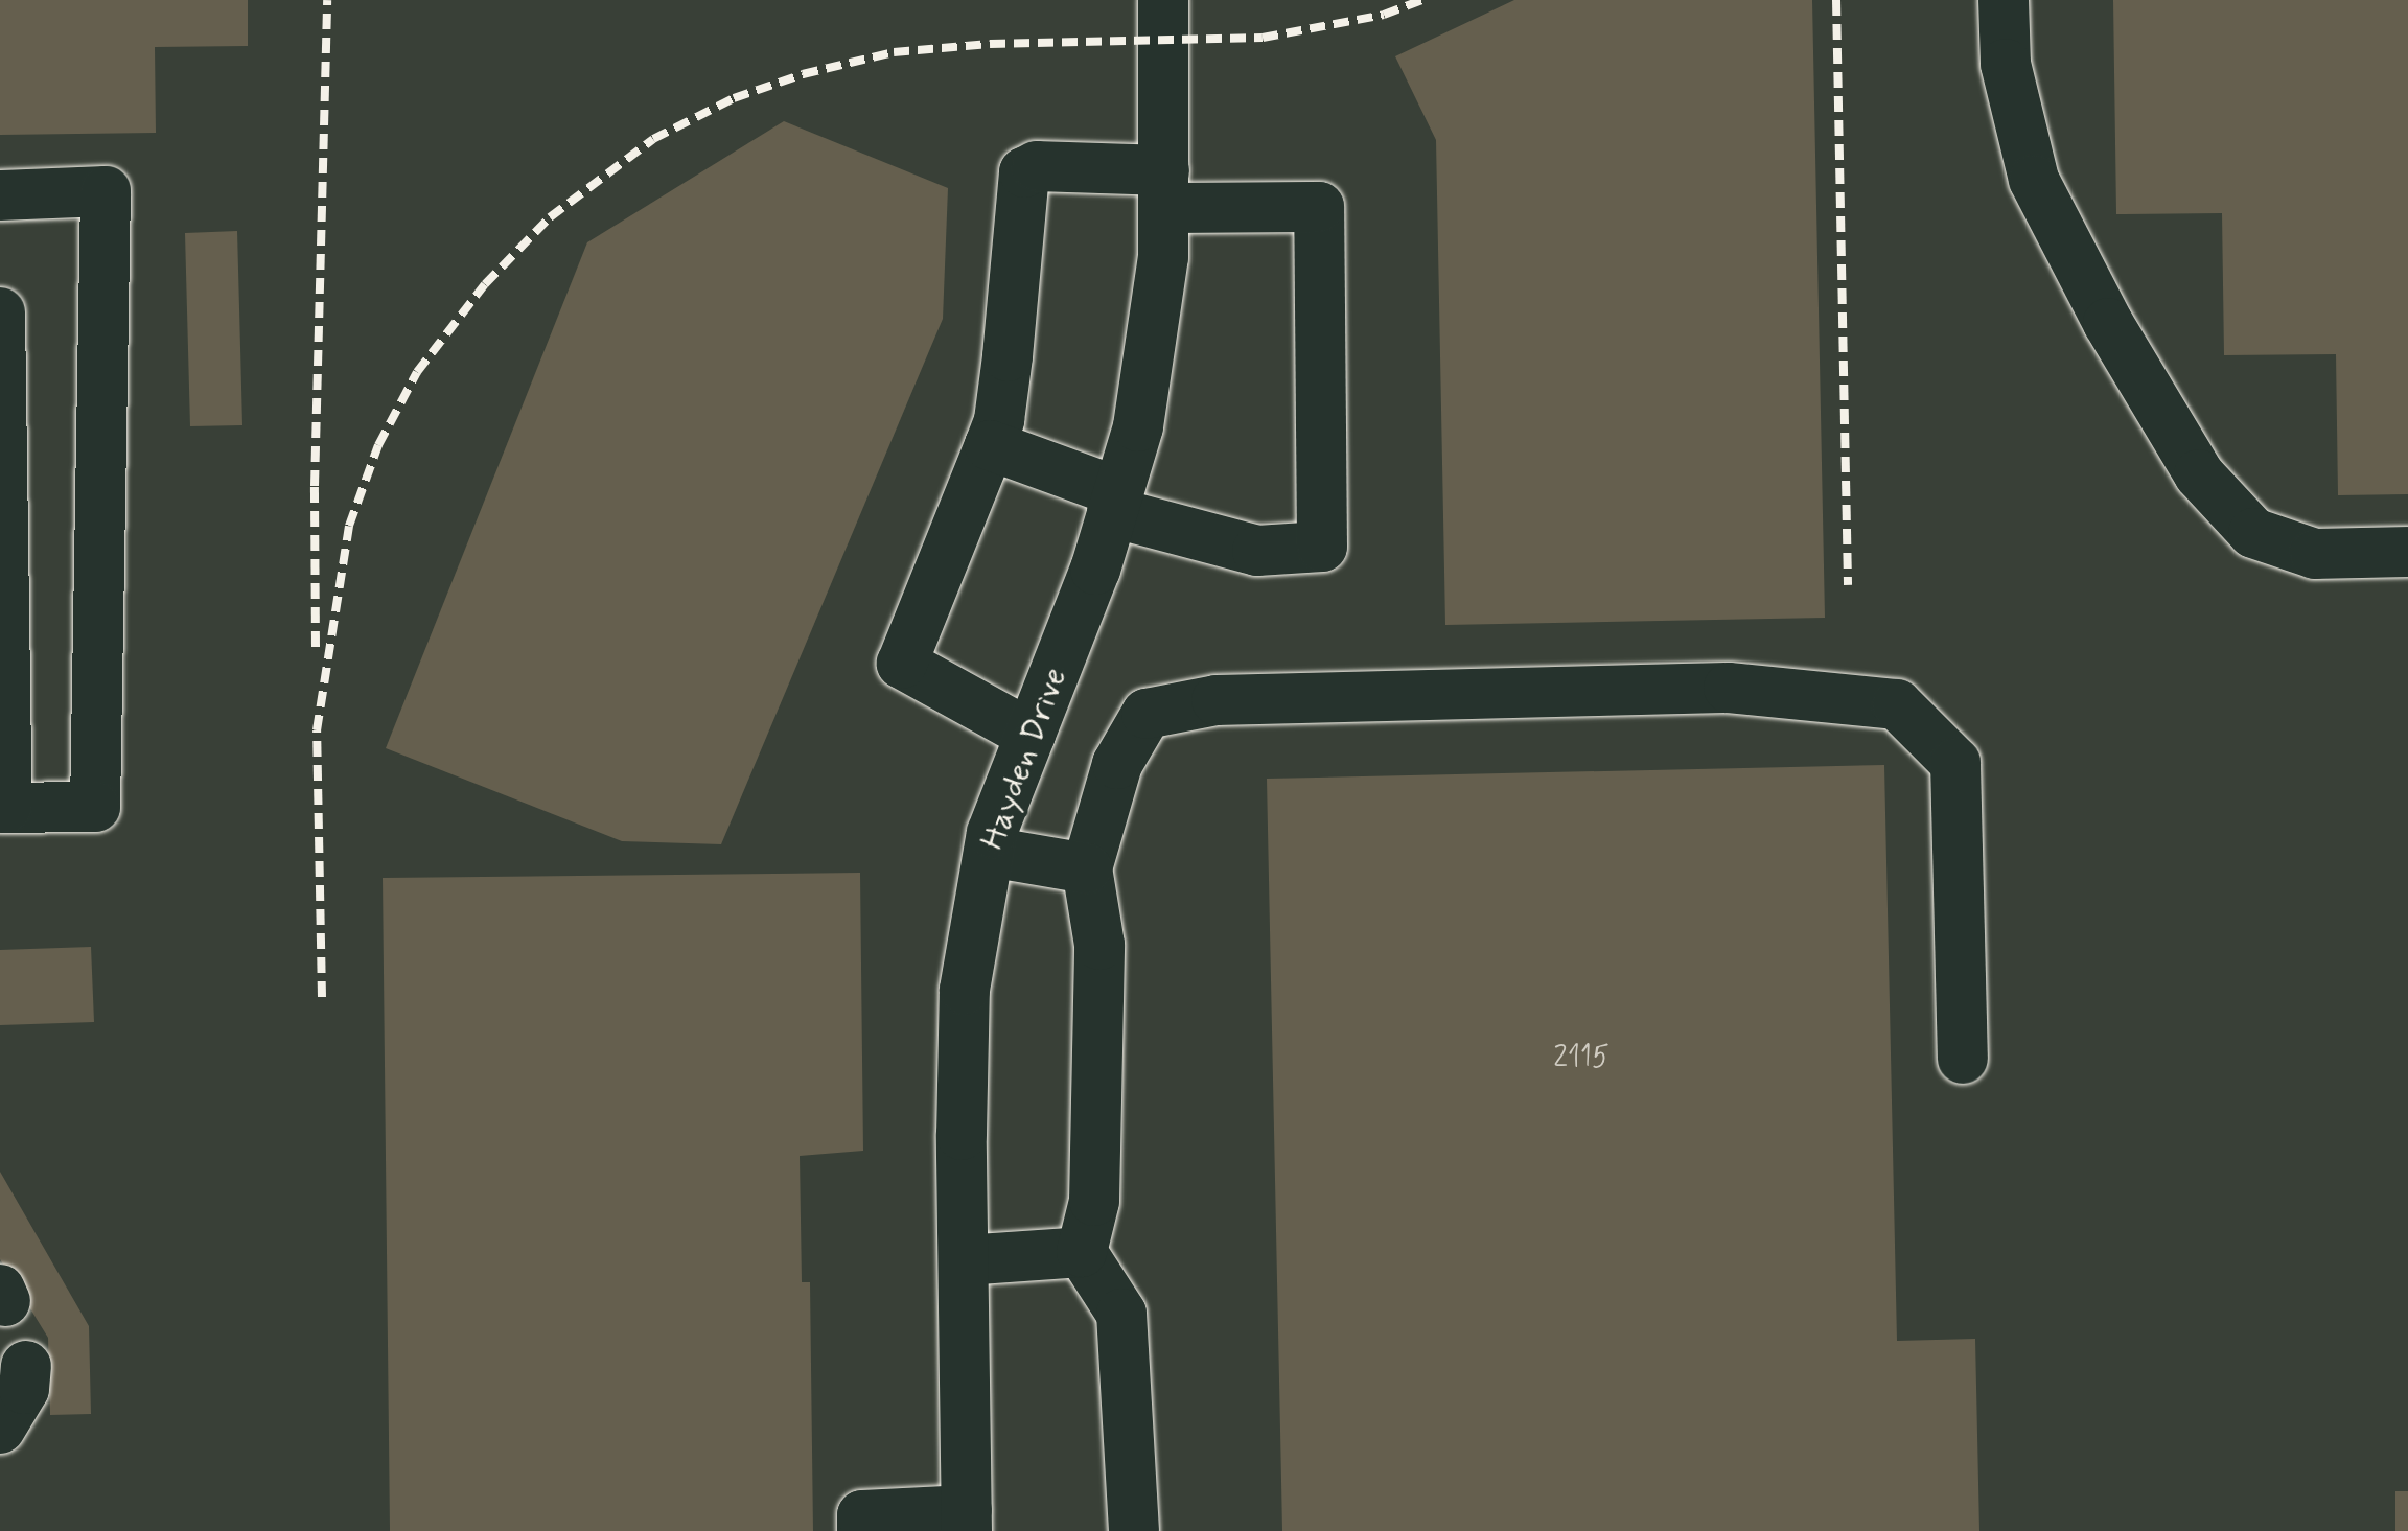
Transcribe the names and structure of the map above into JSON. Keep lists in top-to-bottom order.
{
  "streets": {
    "street": ["Hayden Drive"]
  },
  "house_numbers": ["2115"]
}
